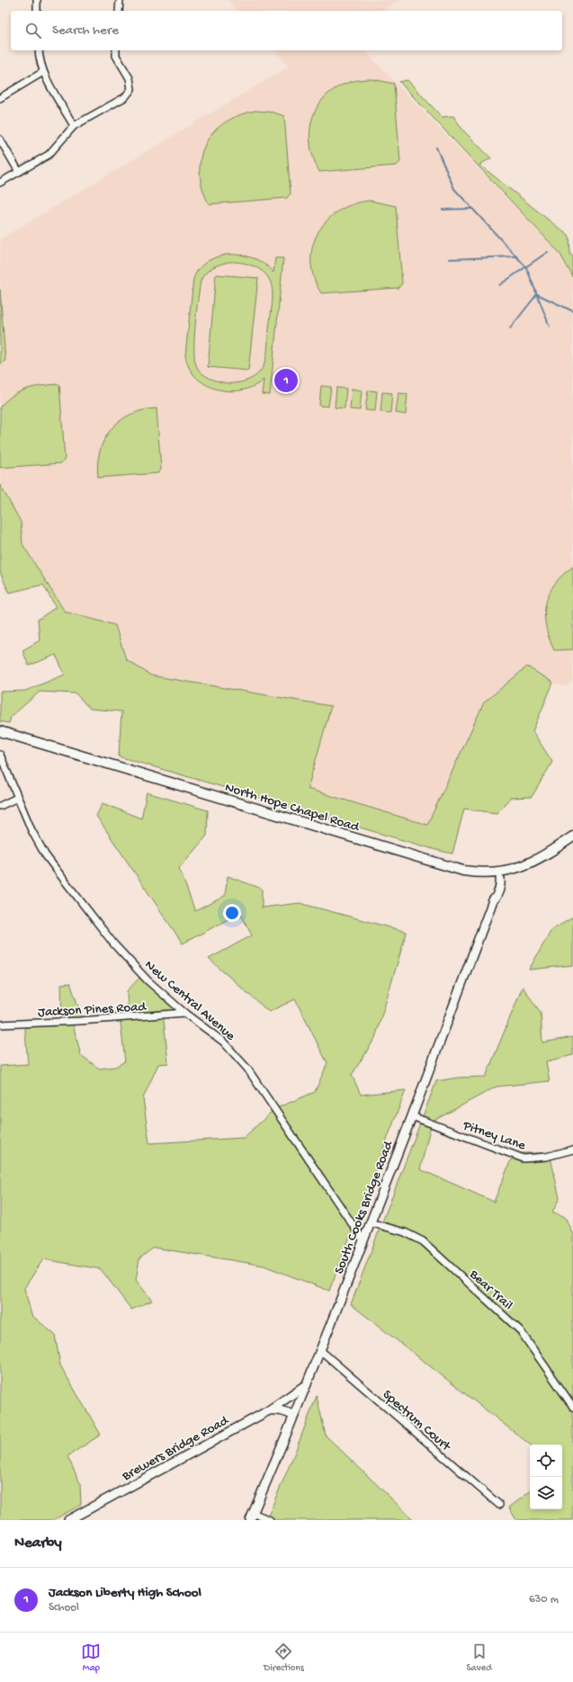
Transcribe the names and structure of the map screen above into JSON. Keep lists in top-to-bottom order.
{
  "streets": {
    "main road": ["North Hope Chapel Road"],
    "street": [
      "New Central Avenue",
      "Jackson Pines Road",
      "Pitney Lane",
      "South Cooks Bridge Road",
      "Bear Trail",
      "Spectrum Court",
      "Brewers Bridge Road"
    ]
  },
  "crossings": [
    ["North Hope Chapel Road", "South Cooks Bridge Road"],
    ["New Central Avenue", "Jackson Pines Road"],
    ["New Central Avenue", "South Cooks Bridge Road"],
    ["Pitney Lane", "South Cooks Bridge Road"],
    ["South Cooks Bridge Road", "Bear Trail"],
    ["South Cooks Bridge Road", "Spectrum Court"],
    ["South Cooks Bridge Road", "Brewers Bridge Road"]
  ],
  "page": {
    "search": "Search here",
    "pins": "1",
    "heading": "Nearby",
    "list": [
      {
        "mark": "1",
        "name": "Jackson Liberty High School",
        "note": "School",
        "value": "630 m"
      }
    ],
    "nav": ["Map", "Directions", "Saved"]
  }
}
